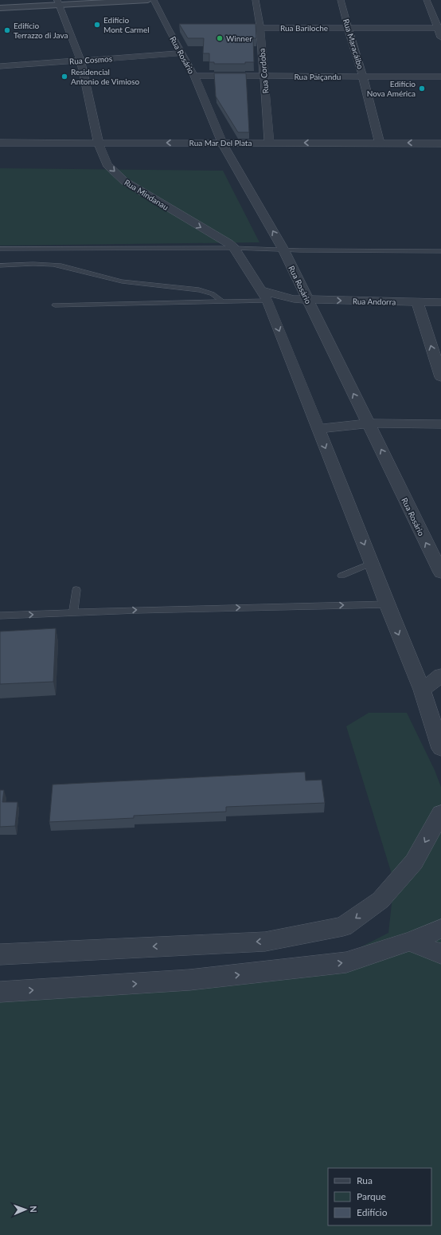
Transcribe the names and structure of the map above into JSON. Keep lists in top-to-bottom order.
{
  "streets": {
    "street": [
      "Rua Bariloche",
      "Rua Maracáibo",
      "Rua Rosário",
      "Rua Cosmos",
      "Rua Cordoba",
      "Rua Paiçandu",
      "Rua Mar Del Plata",
      "Rua Mindanau",
      "Rua Andorra"
    ]
  },
  "crossings": [
    ["Rua Bariloche", "Rua Maracáibo"],
    ["Rua Bariloche", "Rua Cordoba"],
    ["Rua Maracáibo", "Rua Paiçandu"],
    ["Rua Maracáibo", "Rua Mar Del Plata"],
    ["Rua Rosário", "Rua Cosmos"],
    ["Rua Rosário", "Rua Paiçandu"],
    ["Rua Rosário", "Rua Mar Del Plata"],
    ["Rua Rosário", "Rua Andorra"],
    ["Rua Cosmos", "Rua Mindanau"],
    ["Rua Cordoba", "Rua Paiçandu"],
    ["Rua Cordoba", "Rua Mar Del Plata"],
    ["Rua Mar Del Plata", "Rua Mindanau"],
    ["Rua Mindanau", "Rua Andorra"]
  ],
  "one_way": ["Rua Rosário", "Rua Mar Del Plata", "Rua Mindanau"],
  "places": [
    "Edifício Mont Carmel",
    "Edifício Terrazzo di Java",
    "Winner",
    "Residencial Antonio de Vimioso",
    "Edifício Nova América"
  ],
  "legend": ["Rua", "Parque", "Edifício"],
  "north": "right"
}
